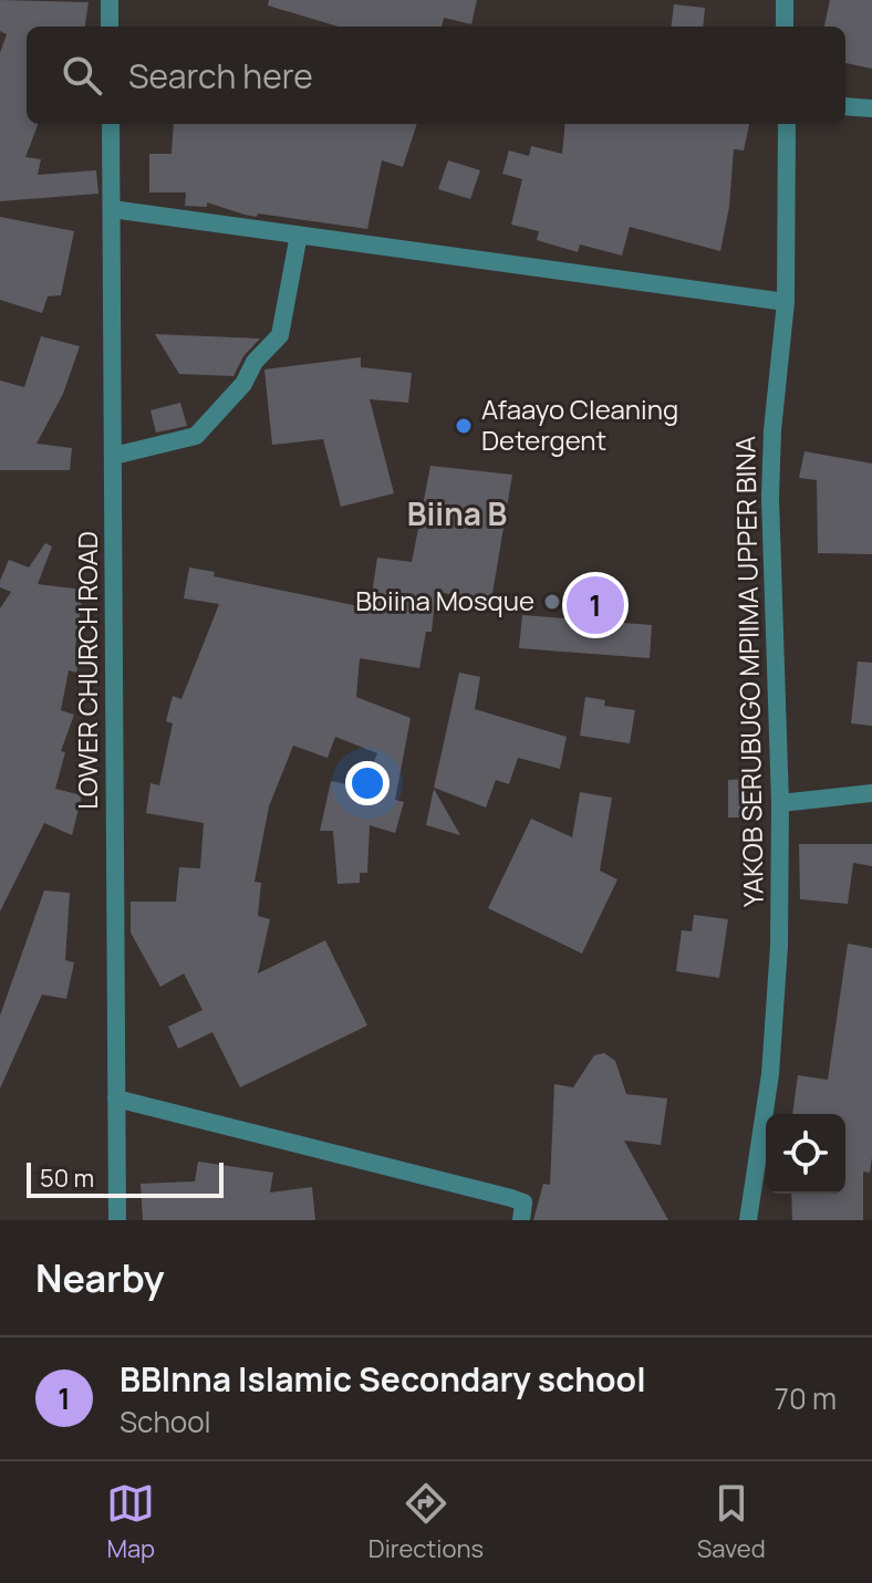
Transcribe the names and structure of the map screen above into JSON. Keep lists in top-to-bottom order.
{
  "streets": {
    "street": ["LOWER CHURCH ROAD", "YAKOB SERUBUGO MPIIMA UPPER BINA"]
  },
  "districts": ["Biina B"],
  "places": ["Afaayo Cleaning Detergent", "Bbiina Mosque"],
  "scale_bar": "50 m",
  "page": {
    "search": "Search here",
    "pins": "1",
    "scale": "50 m",
    "heading": "Nearby",
    "list": [
      {
        "mark": "1",
        "name": "BBInna Islamic Secondary school",
        "note": "School",
        "value": "70 m"
      }
    ],
    "nav": ["Map", "Directions", "Saved"]
  }
}
